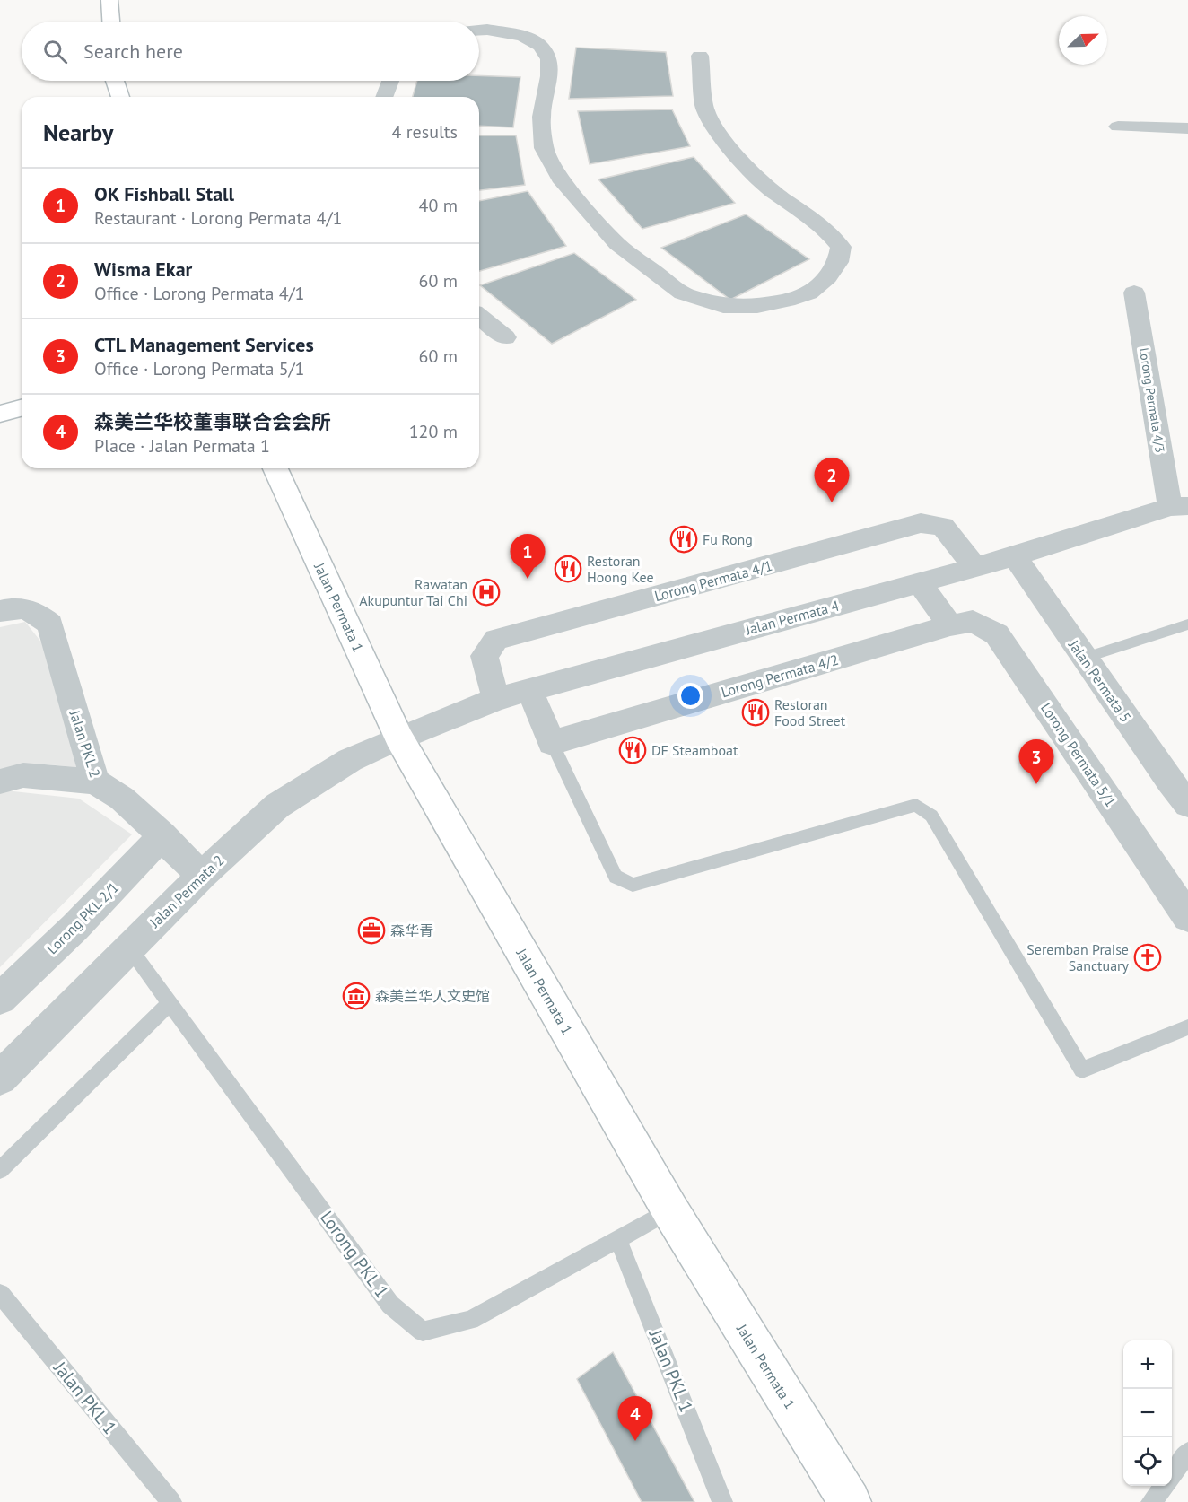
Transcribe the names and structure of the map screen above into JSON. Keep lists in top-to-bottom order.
{
  "streets": {
    "main road": ["Jalan Permata 1"],
    "street": [
      "Lorong Permata 4/3",
      "Lorong Permata 4/1",
      "Jalan Permata 4",
      "Lorong Permata 4/2",
      "Jalan Permata 5",
      "Jalan PKL 2",
      "Lorong Permata 5/1",
      "Jalan Permata 2",
      "Lorong PKL 2/1"
    ],
    "lane": ["Lorong PKL 1", "Jalan PKL 1"]
  },
  "crossings": [
    ["Lorong Permata 4/3", "Jalan Permata 4"],
    ["Lorong Permata 4/1", "Jalan Permata 4"],
    ["Jalan Permata 1", "Jalan Permata 4"],
    ["Jalan Permata 1", "Jalan Permata 2"],
    ["Jalan Permata 1", "Lorong PKL 1"],
    ["Jalan Permata 4", "Jalan Permata 5"],
    ["Jalan Permata 4", "Jalan Permata 2"],
    ["Lorong Permata 4/2", "Lorong Permata 5/1"],
    ["Jalan PKL 2", "Jalan Permata 2"],
    ["Jalan PKL 2", "Lorong PKL 2/1"],
    ["Jalan Permata 2", "Lorong PKL 1"],
    ["Lorong PKL 1", "Jalan PKL 1"]
  ],
  "places": {
    "restaurant": [
      "Fu Rong",
      "Restoran Hoong Kee",
      "Restoran Food Street",
      "DF Steamboat"
    ],
    "hospital": ["Rawatan Akupuntur Tai Chi"],
    "office": ["森华青"],
    "church": ["Seremban Praise Sanctuary"],
    "museum": ["森美兰华人文史馆"]
  },
  "north": "top right",
  "page": {
    "search": "Search here",
    "heading": ["Nearby", "4 results"],
    "list": [
      {
        "mark": "1",
        "name": "OK Fishball Stall",
        "note": "Restaurant · Lorong Permata 4/1",
        "value": "40 m"
      },
      {
        "mark": "2",
        "name": "Wisma Ekar",
        "note": "Office · Lorong Permata 4/1",
        "value": "60 m"
      },
      {
        "mark": "3",
        "name": "CTL Management Services",
        "note": "Office · Lorong Permata 5/1",
        "value": "60 m"
      },
      {
        "mark": "4",
        "name": "森美兰华校董事联合会会所",
        "note": "Place · Jalan Permata 1",
        "value": "120 m"
      }
    ],
    "pins": [
      "2",
      "1",
      "3",
      "4"
    ],
    "map_buttons": ["+", "−"]
  }
}
